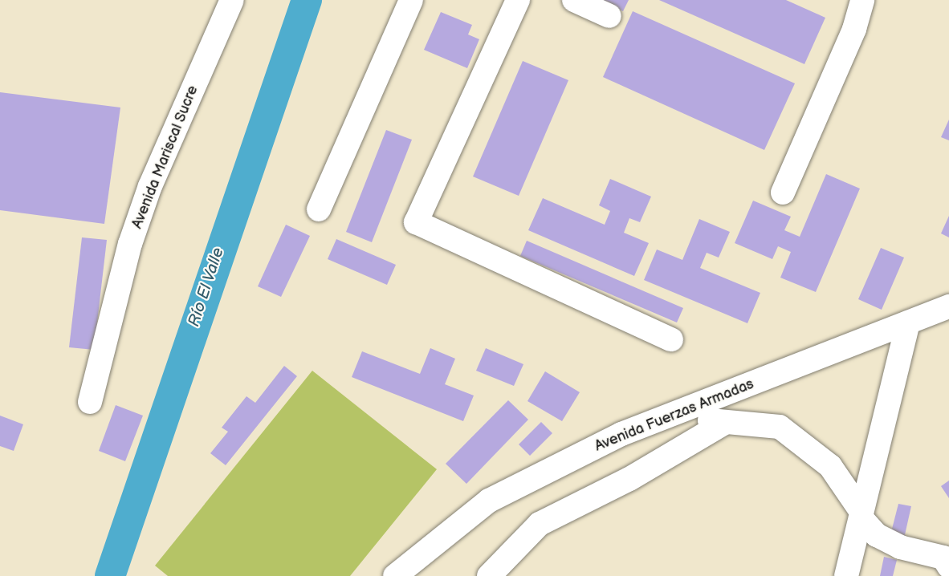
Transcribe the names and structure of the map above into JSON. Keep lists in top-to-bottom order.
{
  "streets": {
    "street": ["Avenida Mariscal Sucre", "Avenida Fuerzas Armadas"]
  },
  "water": ["Río El Valle"]
}
